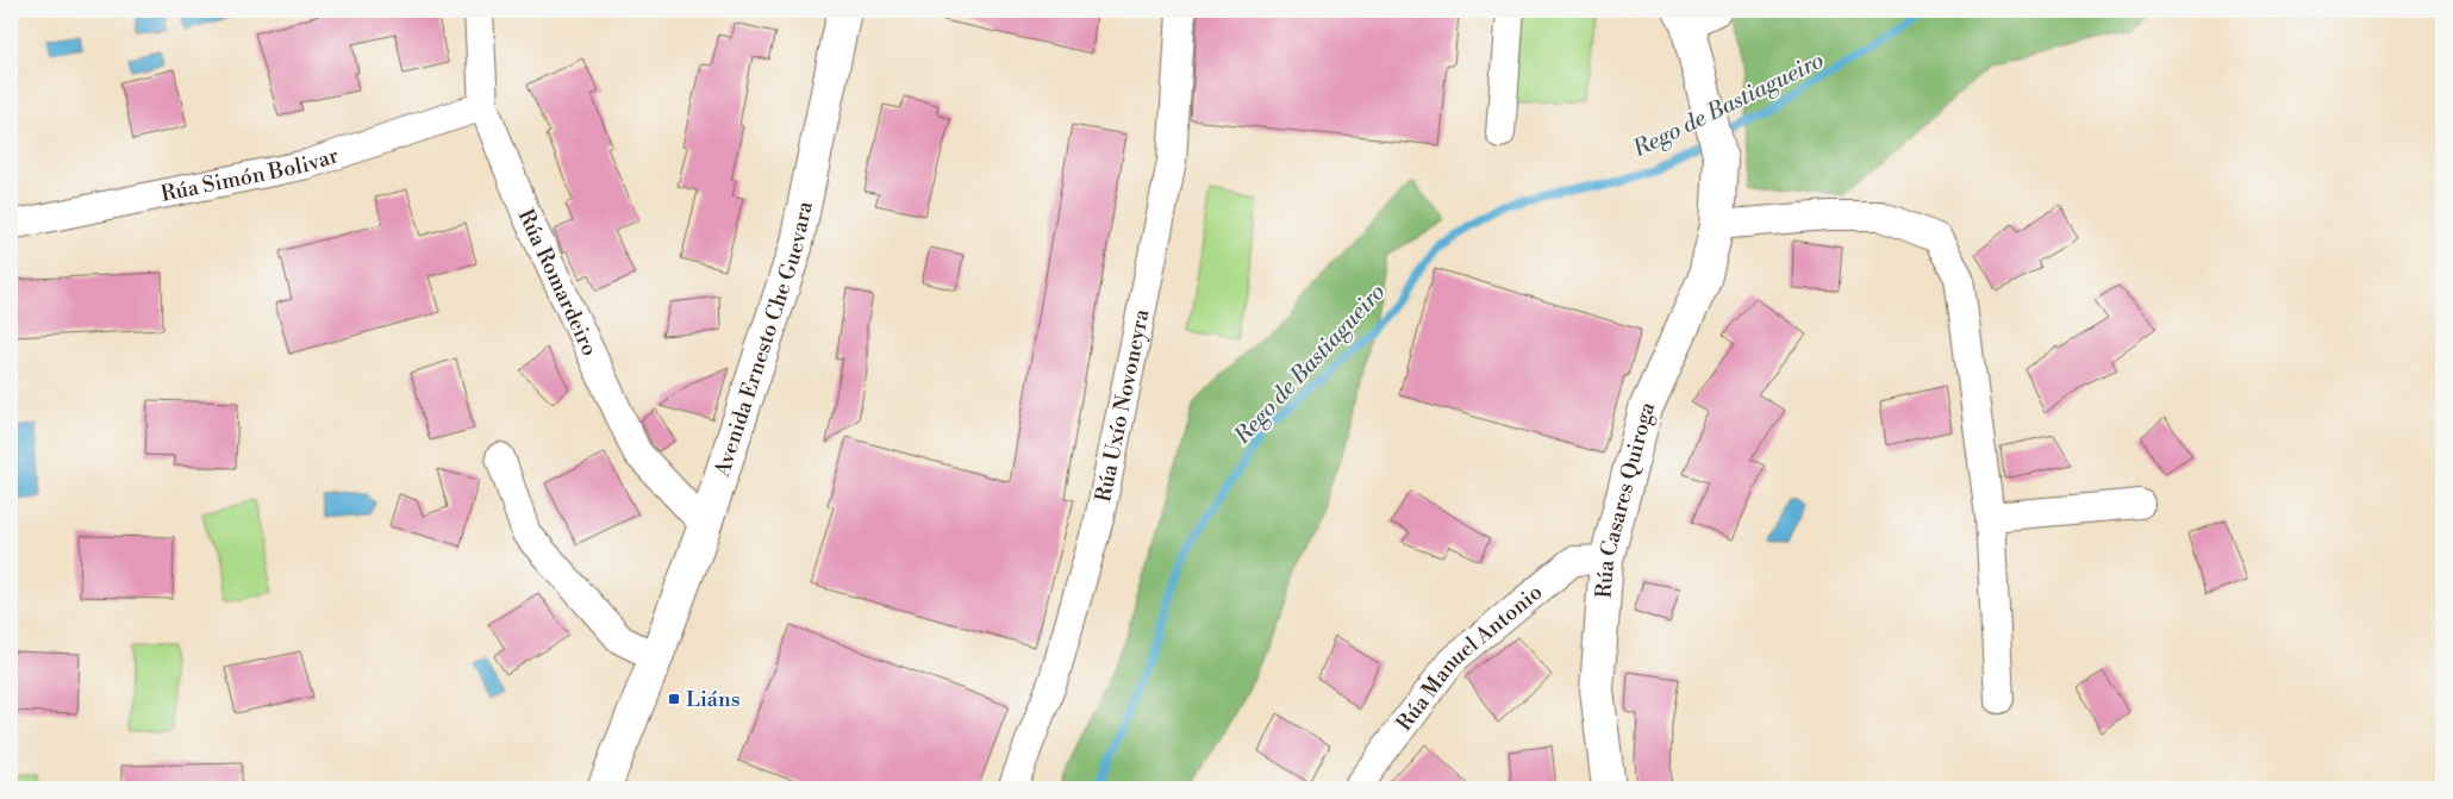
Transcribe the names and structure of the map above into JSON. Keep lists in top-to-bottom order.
{
  "streets": {
    "main road": ["Avenida Ernesto Che Guevara", "Rúa Casares Quiroga"],
    "street": [
      "Rúa Simón Bolivar",
      "Rúa Romardeiro",
      "Rúa Uxío Novoneyra",
      "Rúa Manuel Antonio"
    ]
  },
  "crossings": [
    ["Rúa Simón Bolivar", "Rúa Romardeiro"],
    ["Rúa Romardeiro", "Avenida Ernesto Che Guevara"],
    ["Rúa Casares Quiroga", "Rúa Manuel Antonio"]
  ],
  "water": ["Rego de Bastiagueiro"],
  "places": {
    "transit": ["Liáns"]
  }
}
